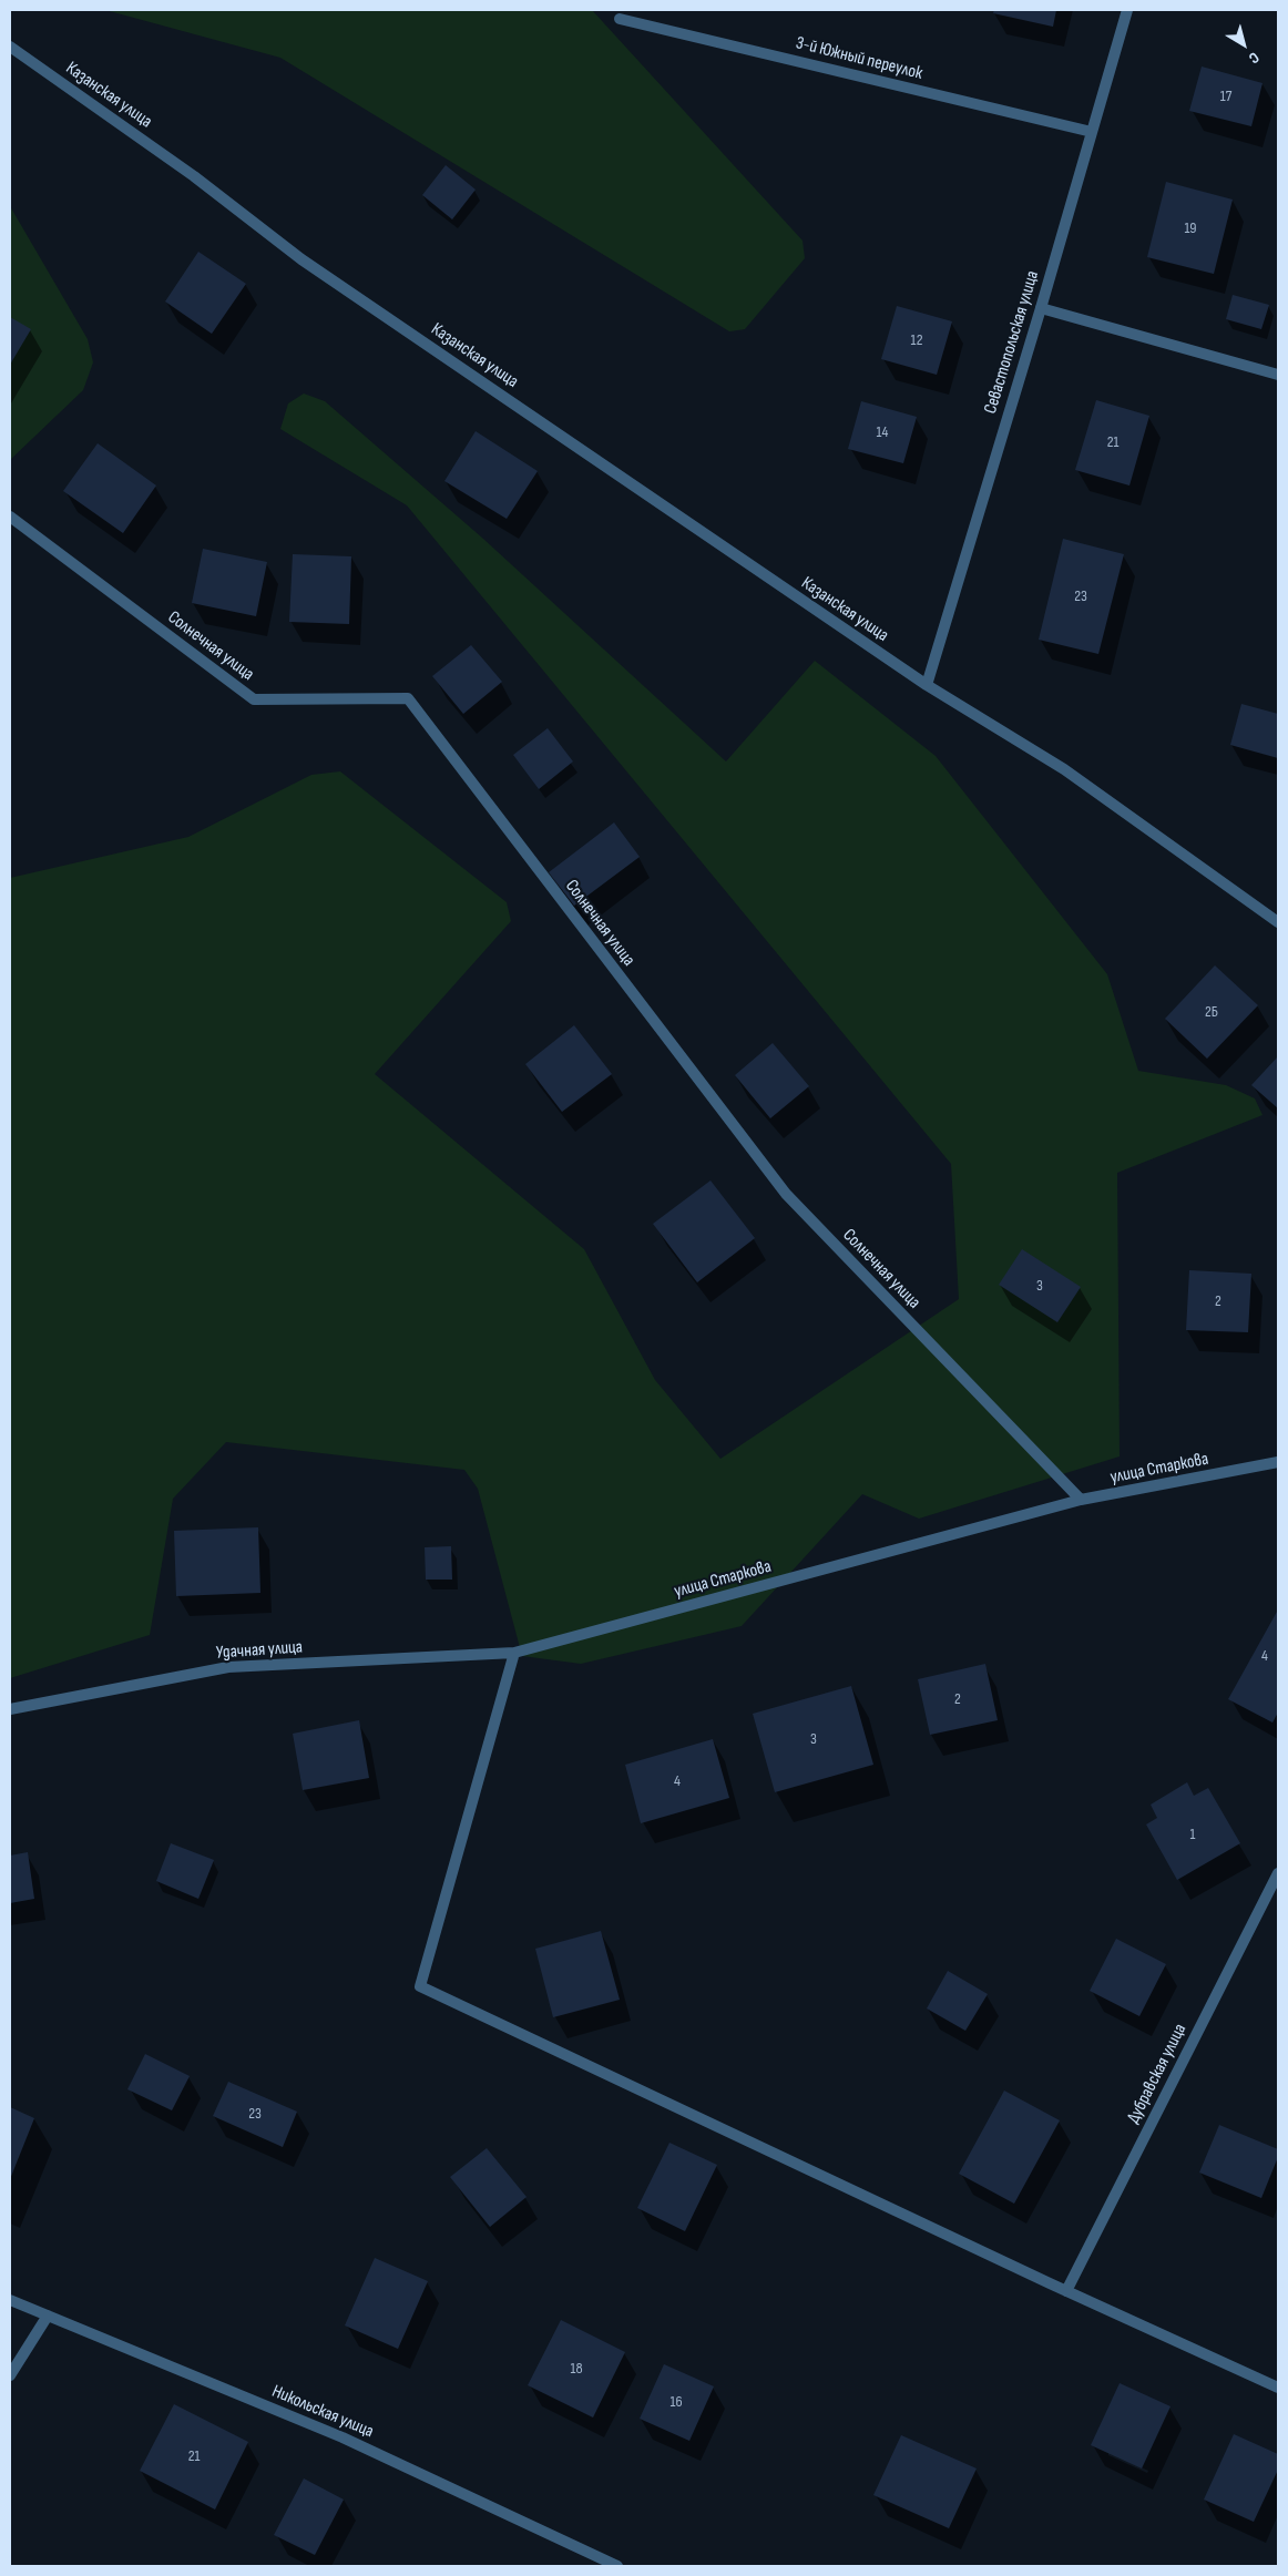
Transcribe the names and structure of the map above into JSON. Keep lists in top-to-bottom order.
{
  "streets": {
    "street": [
      "3-й Южный переулок",
      "Казанская улица",
      "Севастопольская улица",
      "Солнечная улица",
      "улица Старкова",
      "Удачная улица",
      "Дубравская улица",
      "Никольская улица"
    ]
  },
  "crossings": [
    ["3-й Южный переулок", "Севастопольская улица"],
    ["Казанская улица", "Севастопольская улица"],
    ["Солнечная улица", "улица Старкова"],
    ["улица Старкова", "Удачная улица"]
  ],
  "house_numbers": [
    "17",
    "19",
    "12",
    "14",
    "21",
    "23",
    "2Б",
    "3",
    "2",
    "4",
    "2",
    "3",
    "4",
    "1",
    "23",
    "18",
    "16",
    "21"
  ],
  "north": "bottom right"
}
